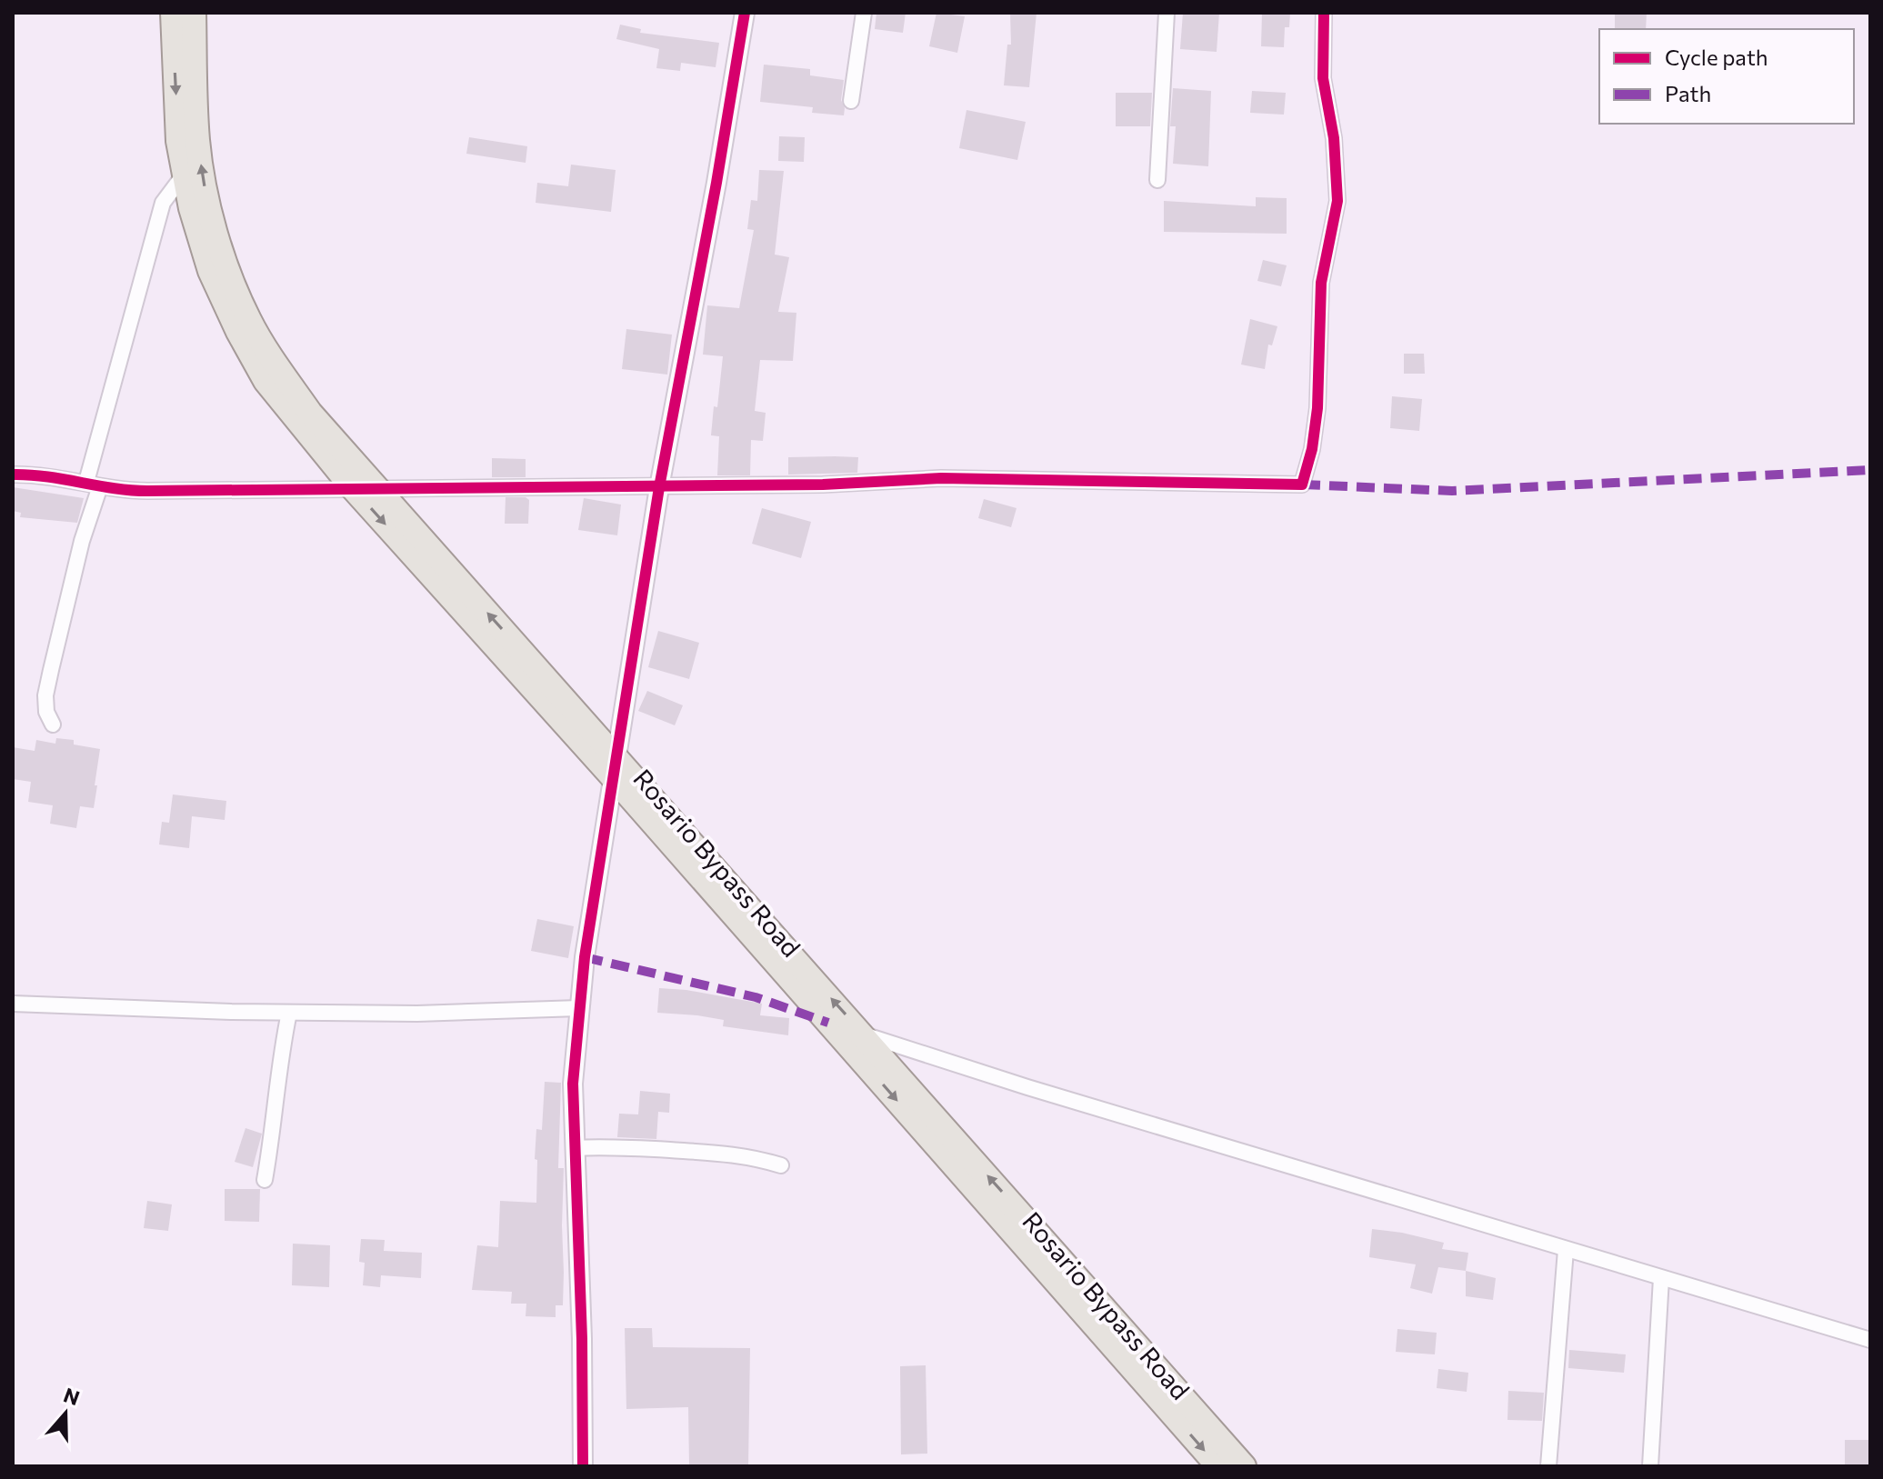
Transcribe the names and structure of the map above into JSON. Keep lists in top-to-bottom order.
{
  "streets": {
    "main road": ["Rosario Bypass Road"]
  },
  "legend": ["Cycle path", "Path"],
  "north": "top"
}
